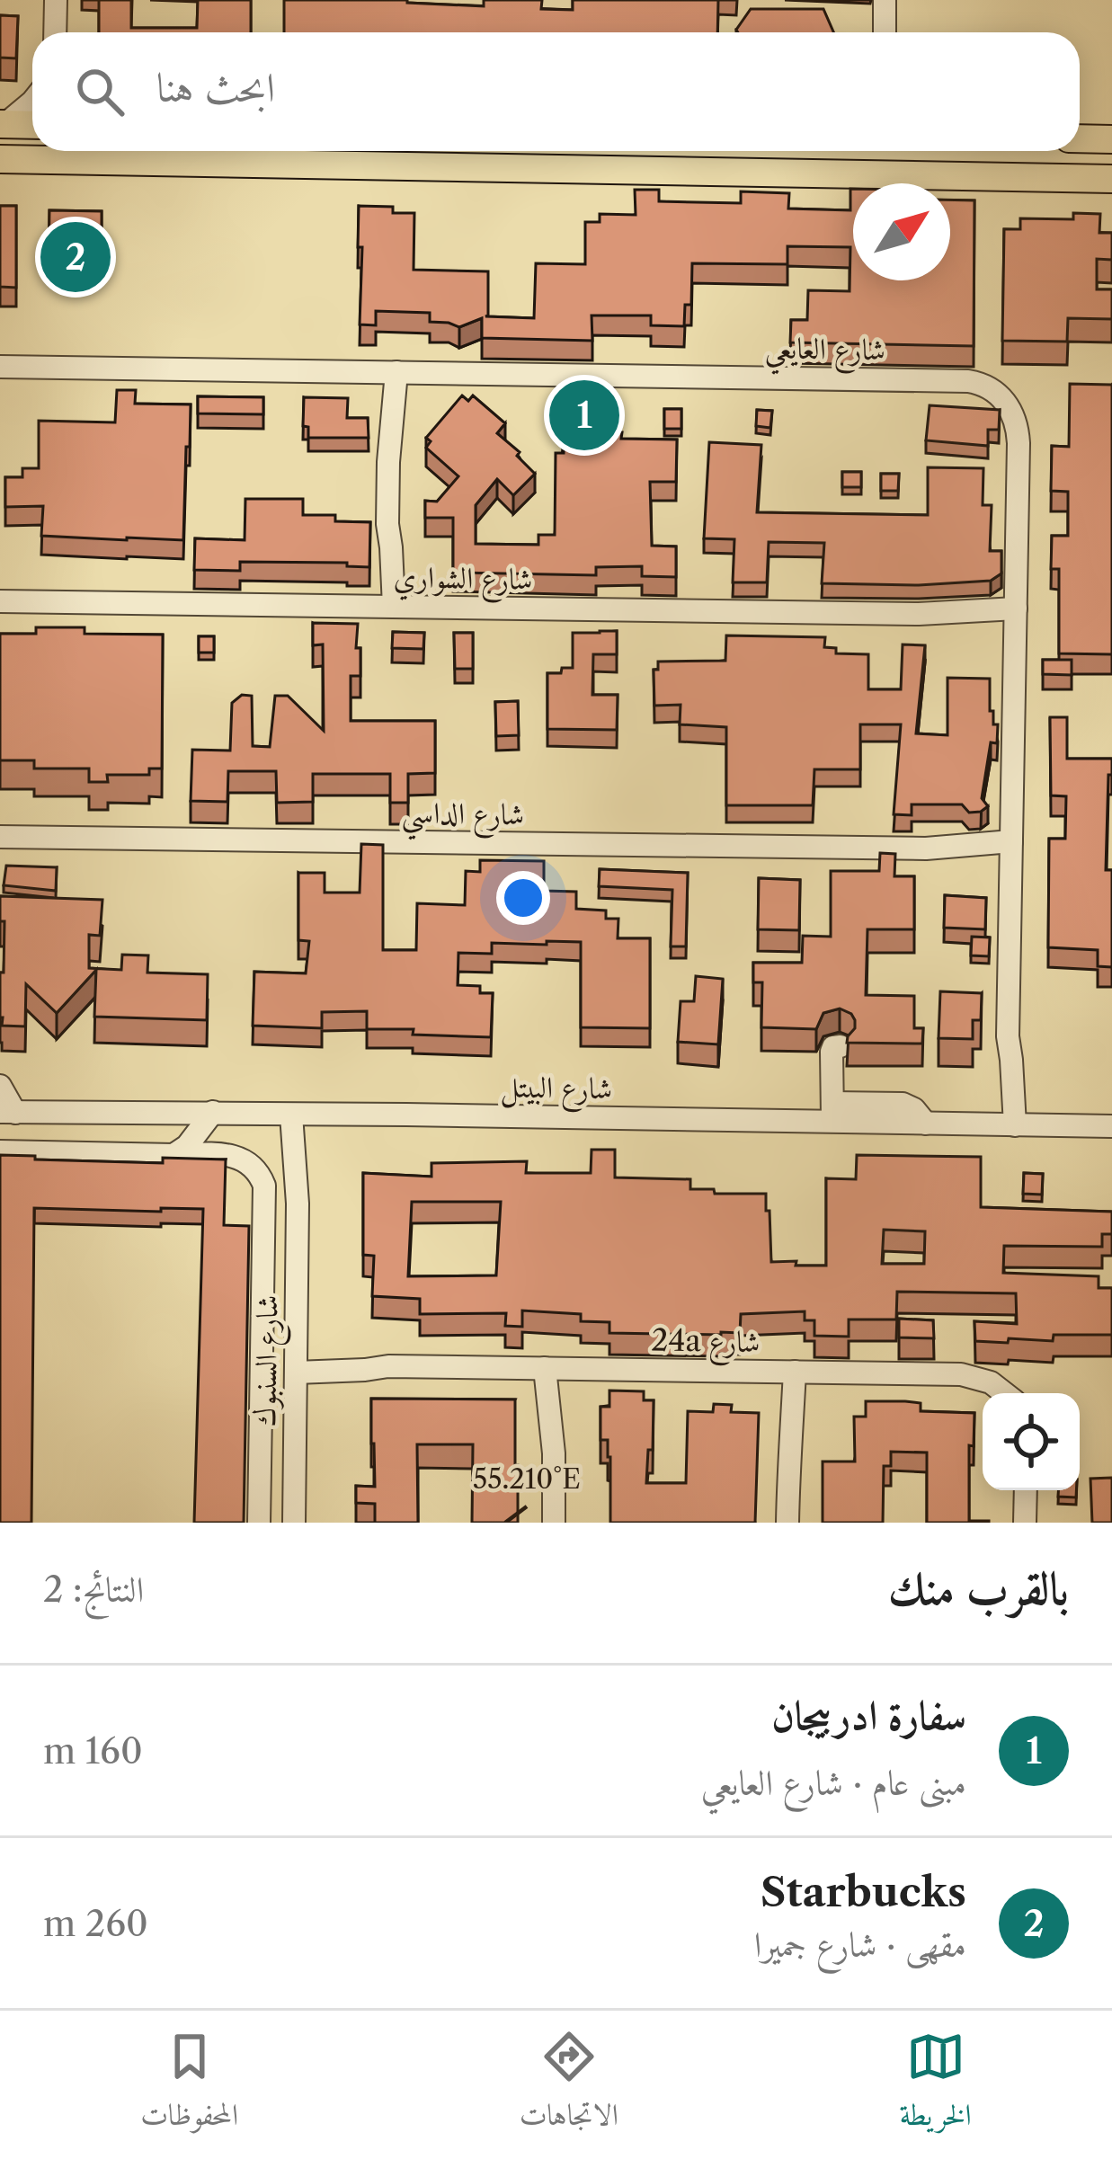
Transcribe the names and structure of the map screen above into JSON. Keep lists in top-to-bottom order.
{
  "streets": {
    "street": [
      "شارع العايعي",
      "شارع الشواري",
      "شارع الداسي",
      "شارع البيتل",
      "24a شارع",
      "شارع السنبوك"
    ]
  },
  "crossings": [
    ["شارع العايعي", "شارع الشواري"],
    ["شارع العايعي", "شارع الداسي"],
    ["شارع العايعي", "شارع البيتل"],
    ["شارع البيتل", "شارع السنبوك"],
    ["24a شارع", "شارع السنبوك"]
  ],
  "north": "top right",
  "page": {
    "search": "ابحث هنا",
    "pins": ["2", "1"],
    "heading": ["بالقرب منك", "النتائج: 2"],
    "list": [
      {
        "mark": "1",
        "name": "سفارة ادربيجان",
        "note": "مبنى عام · شارع العايعي",
        "value": "160 m"
      },
      {
        "mark": "2",
        "name": "Starbucks",
        "note": "مقهى · شارع جميرا",
        "value": "260 m"
      }
    ],
    "nav": ["الخريطة", "الاتجاهات", "المحفوظات"]
  },
  "coordinates": ["55.210°E"]
}
